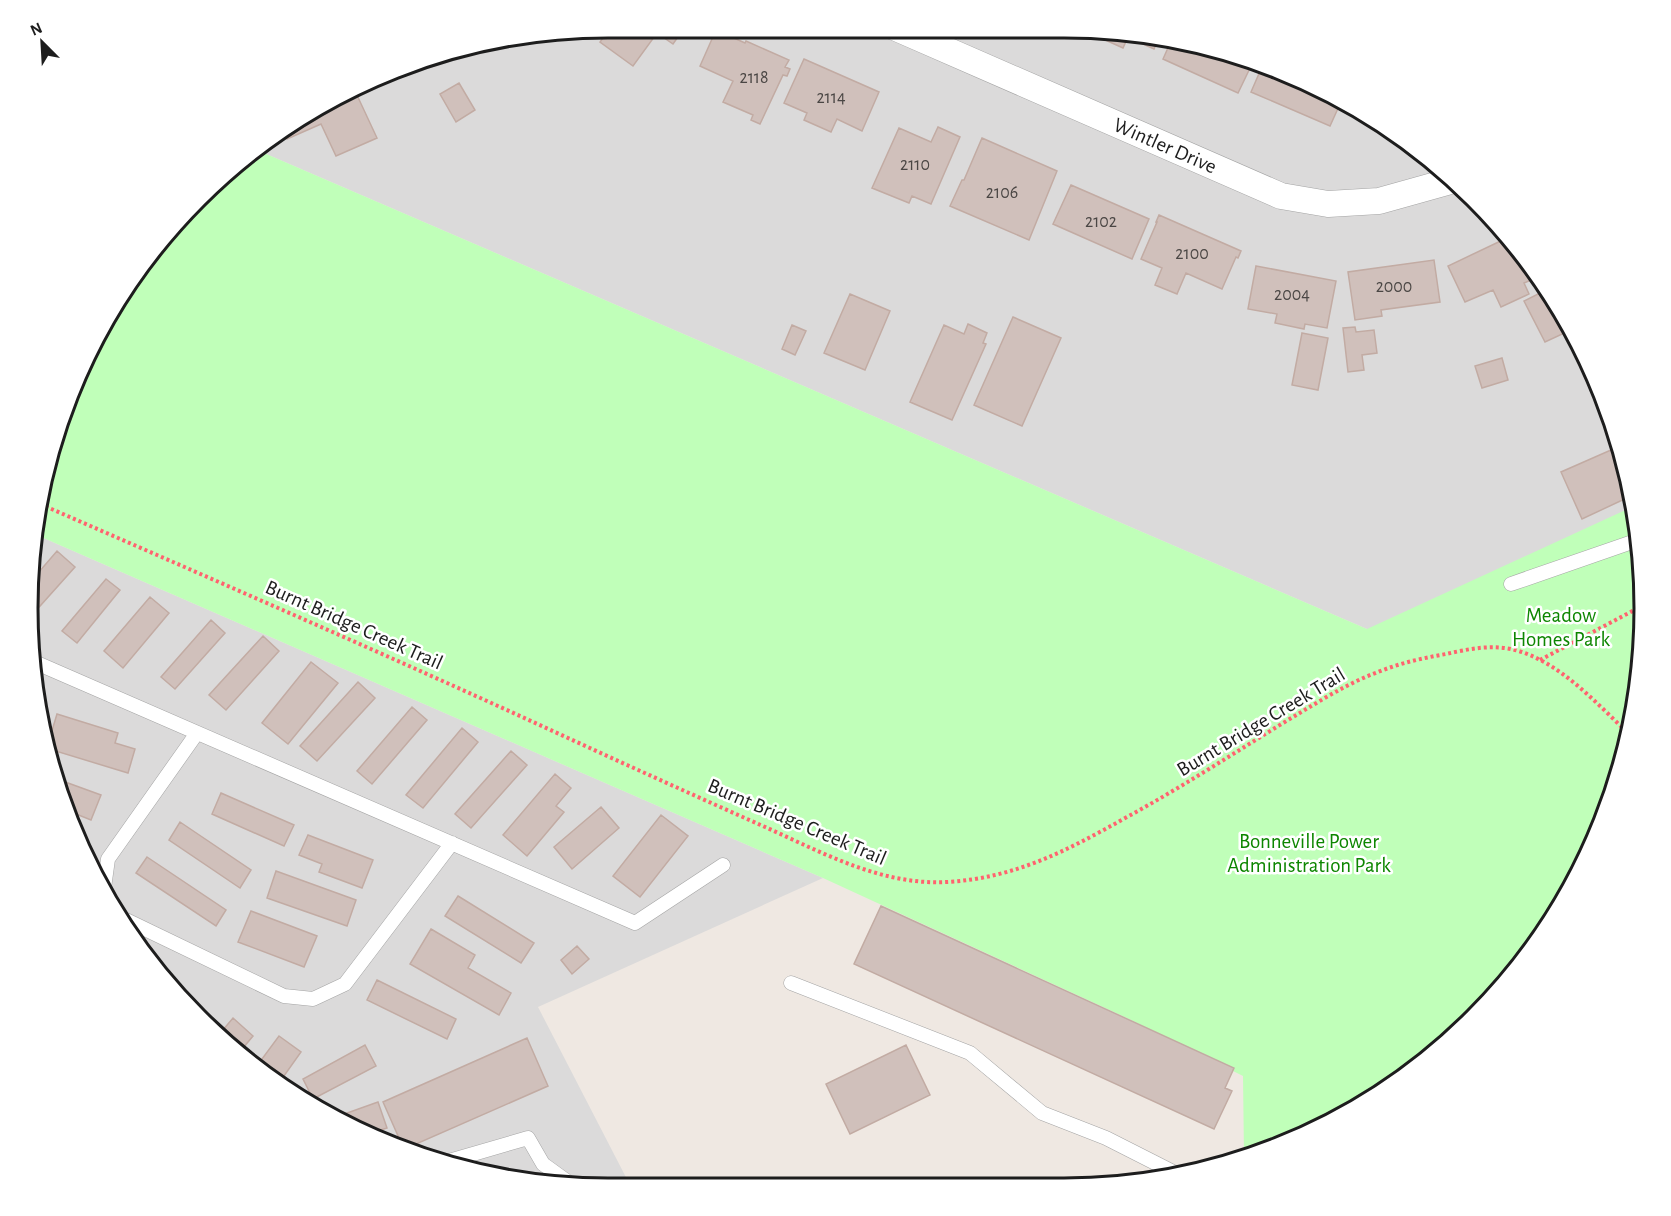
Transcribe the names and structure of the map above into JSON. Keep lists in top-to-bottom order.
{
  "streets": {
    "street": ["Wintler Drive"],
    "path": ["Burnt Bridge Creek Trail"]
  },
  "parks": ["Meadow Homes Park", "Bonneville Power Administration Park"],
  "house_numbers": [
    "2118",
    "2114",
    "2110",
    "2106",
    "2102",
    "2100",
    "2000",
    "2004"
  ],
  "north": "top left"
}
